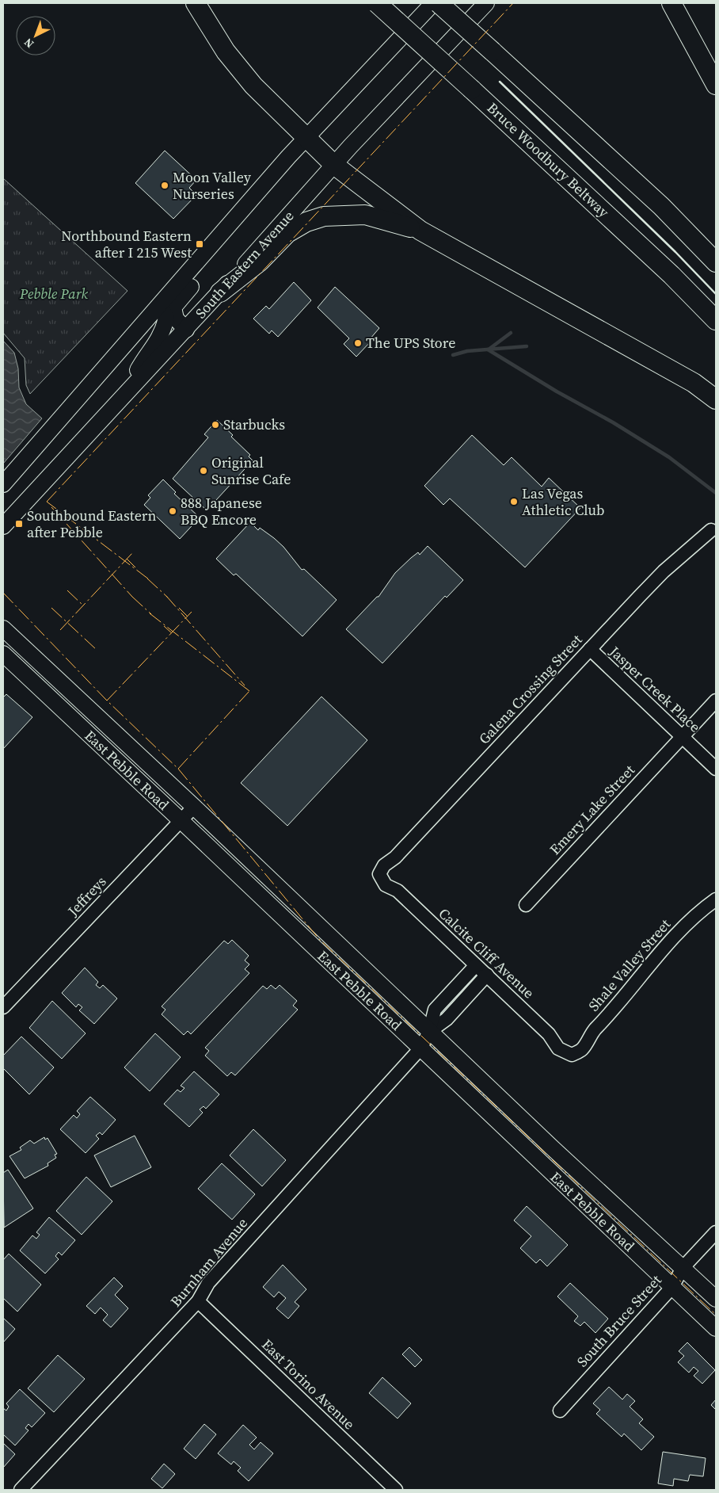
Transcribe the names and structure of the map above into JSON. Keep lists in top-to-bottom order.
{
  "streets": {
    "highway": ["Bruce Woodbury Beltway"],
    "main road": ["South Eastern Avenue", "East Pebble Road"],
    "street": [
      "Galena Crossing Street",
      "Jasper Creek Place",
      "Emery Lake Street",
      "Jeffreys",
      "Calcite Cliff Avenue",
      "Shale Valley Street",
      "Burnham Avenue",
      "South Bruce Street",
      "East Torino Avenue"
    ]
  },
  "crossings": [
    ["Galena Crossing Street", "Jasper Creek Place"],
    ["Galena Crossing Street", "Calcite Cliff Avenue"],
    ["Jasper Creek Place", "Emery Lake Street"],
    ["East Pebble Road", "Jeffreys"],
    ["East Pebble Road", "Burnham Avenue"],
    ["East Pebble Road", "South Bruce Street"],
    ["Calcite Cliff Avenue", "Shale Valley Street"],
    ["Burnham Avenue", "East Torino Avenue"]
  ],
  "parks": ["Pebble Park"],
  "places": {
    "other": [
      "Moon Valley Nurseries",
      "The UPS Store",
      "Starbucks",
      "Original Sunrise Cafe",
      "Las Vegas Athletic Club",
      "888 Japanese BBQ Encore"
    ],
    "transit": ["Northbound Eastern after I 215 West", "Southbound Eastern after Pebble"]
  },
  "north": "bottom left"
}
